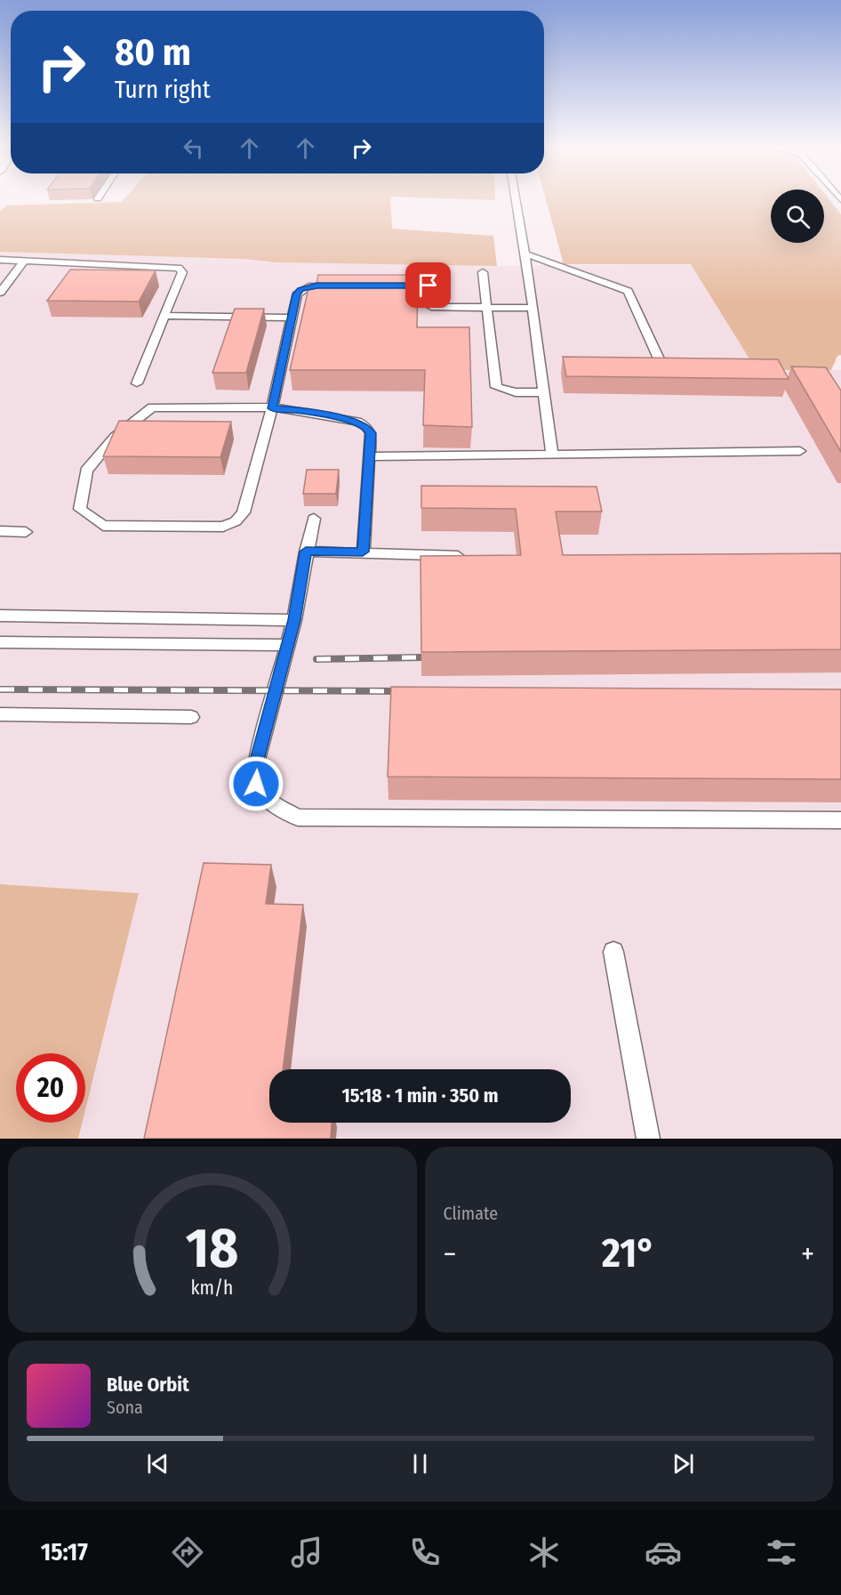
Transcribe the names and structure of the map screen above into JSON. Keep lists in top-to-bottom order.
{
  "page": {
    "turn": ["80 m", "Turn right"],
    "limit": "20",
    "trip": "15:18 · 1 min · 350 m",
    "tile": "Climate",
    "heat": ["−", "21°", "+"],
    "song": ["Blue Orbit", "Sona"],
    "tabs": "15:17",
    "gauge": ["18", "km/h"]
  }
}
